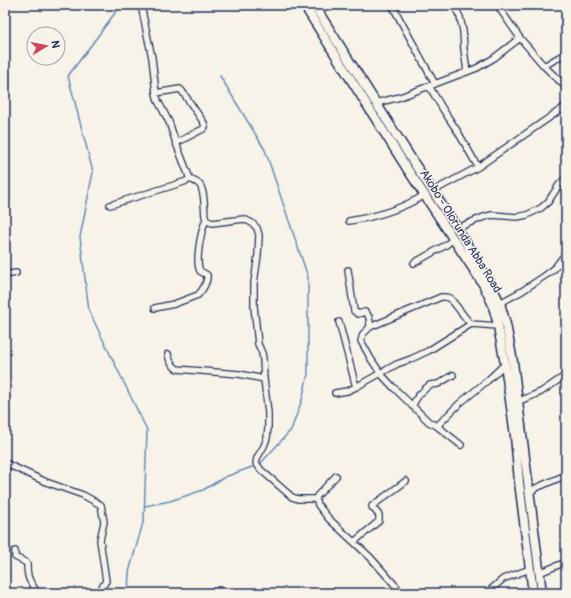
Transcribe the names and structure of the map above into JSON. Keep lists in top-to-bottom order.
{
  "streets": {
    "main road": ["Akobo - Olorunda Abba Road"]
  },
  "north": "right"
}
